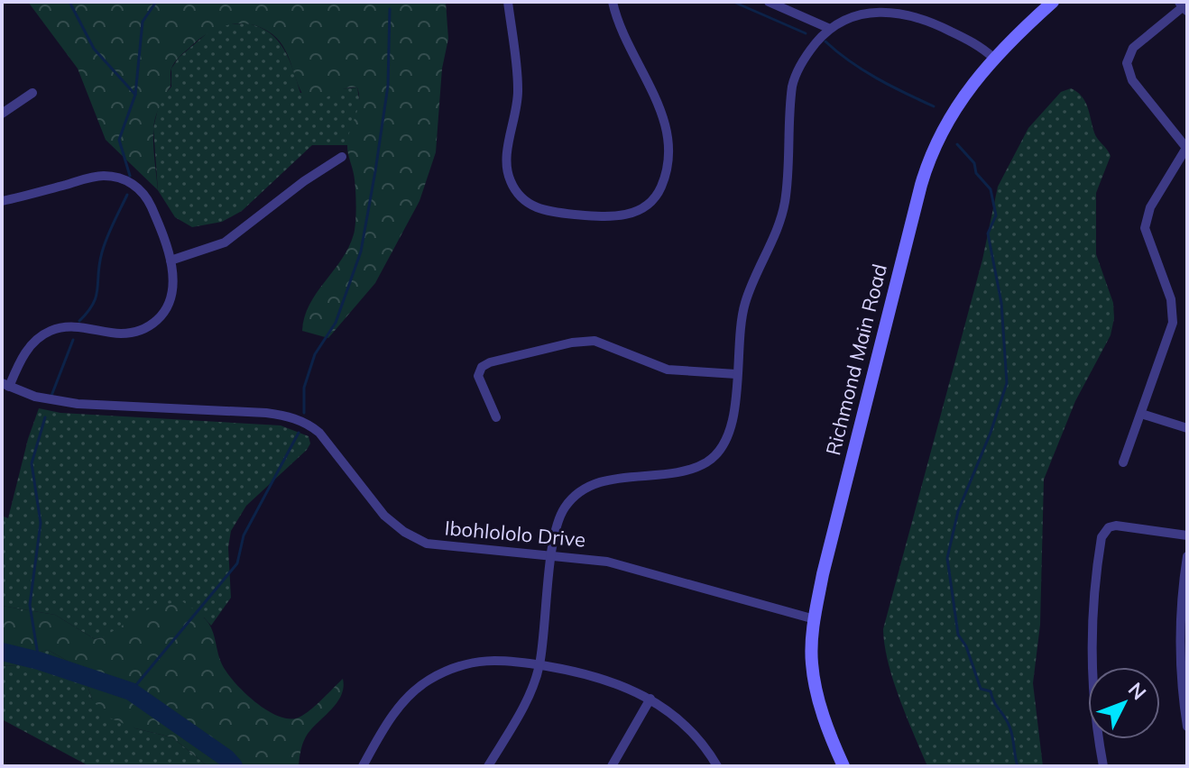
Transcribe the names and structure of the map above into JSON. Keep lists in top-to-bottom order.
{
  "streets": {
    "main road": ["Richmond Main Road"],
    "street": ["Ibohlololo Drive"]
  },
  "crossings": [
    ["Richmond Main Road", "Ibohlololo Drive"]
  ],
  "north": "top right"
}
